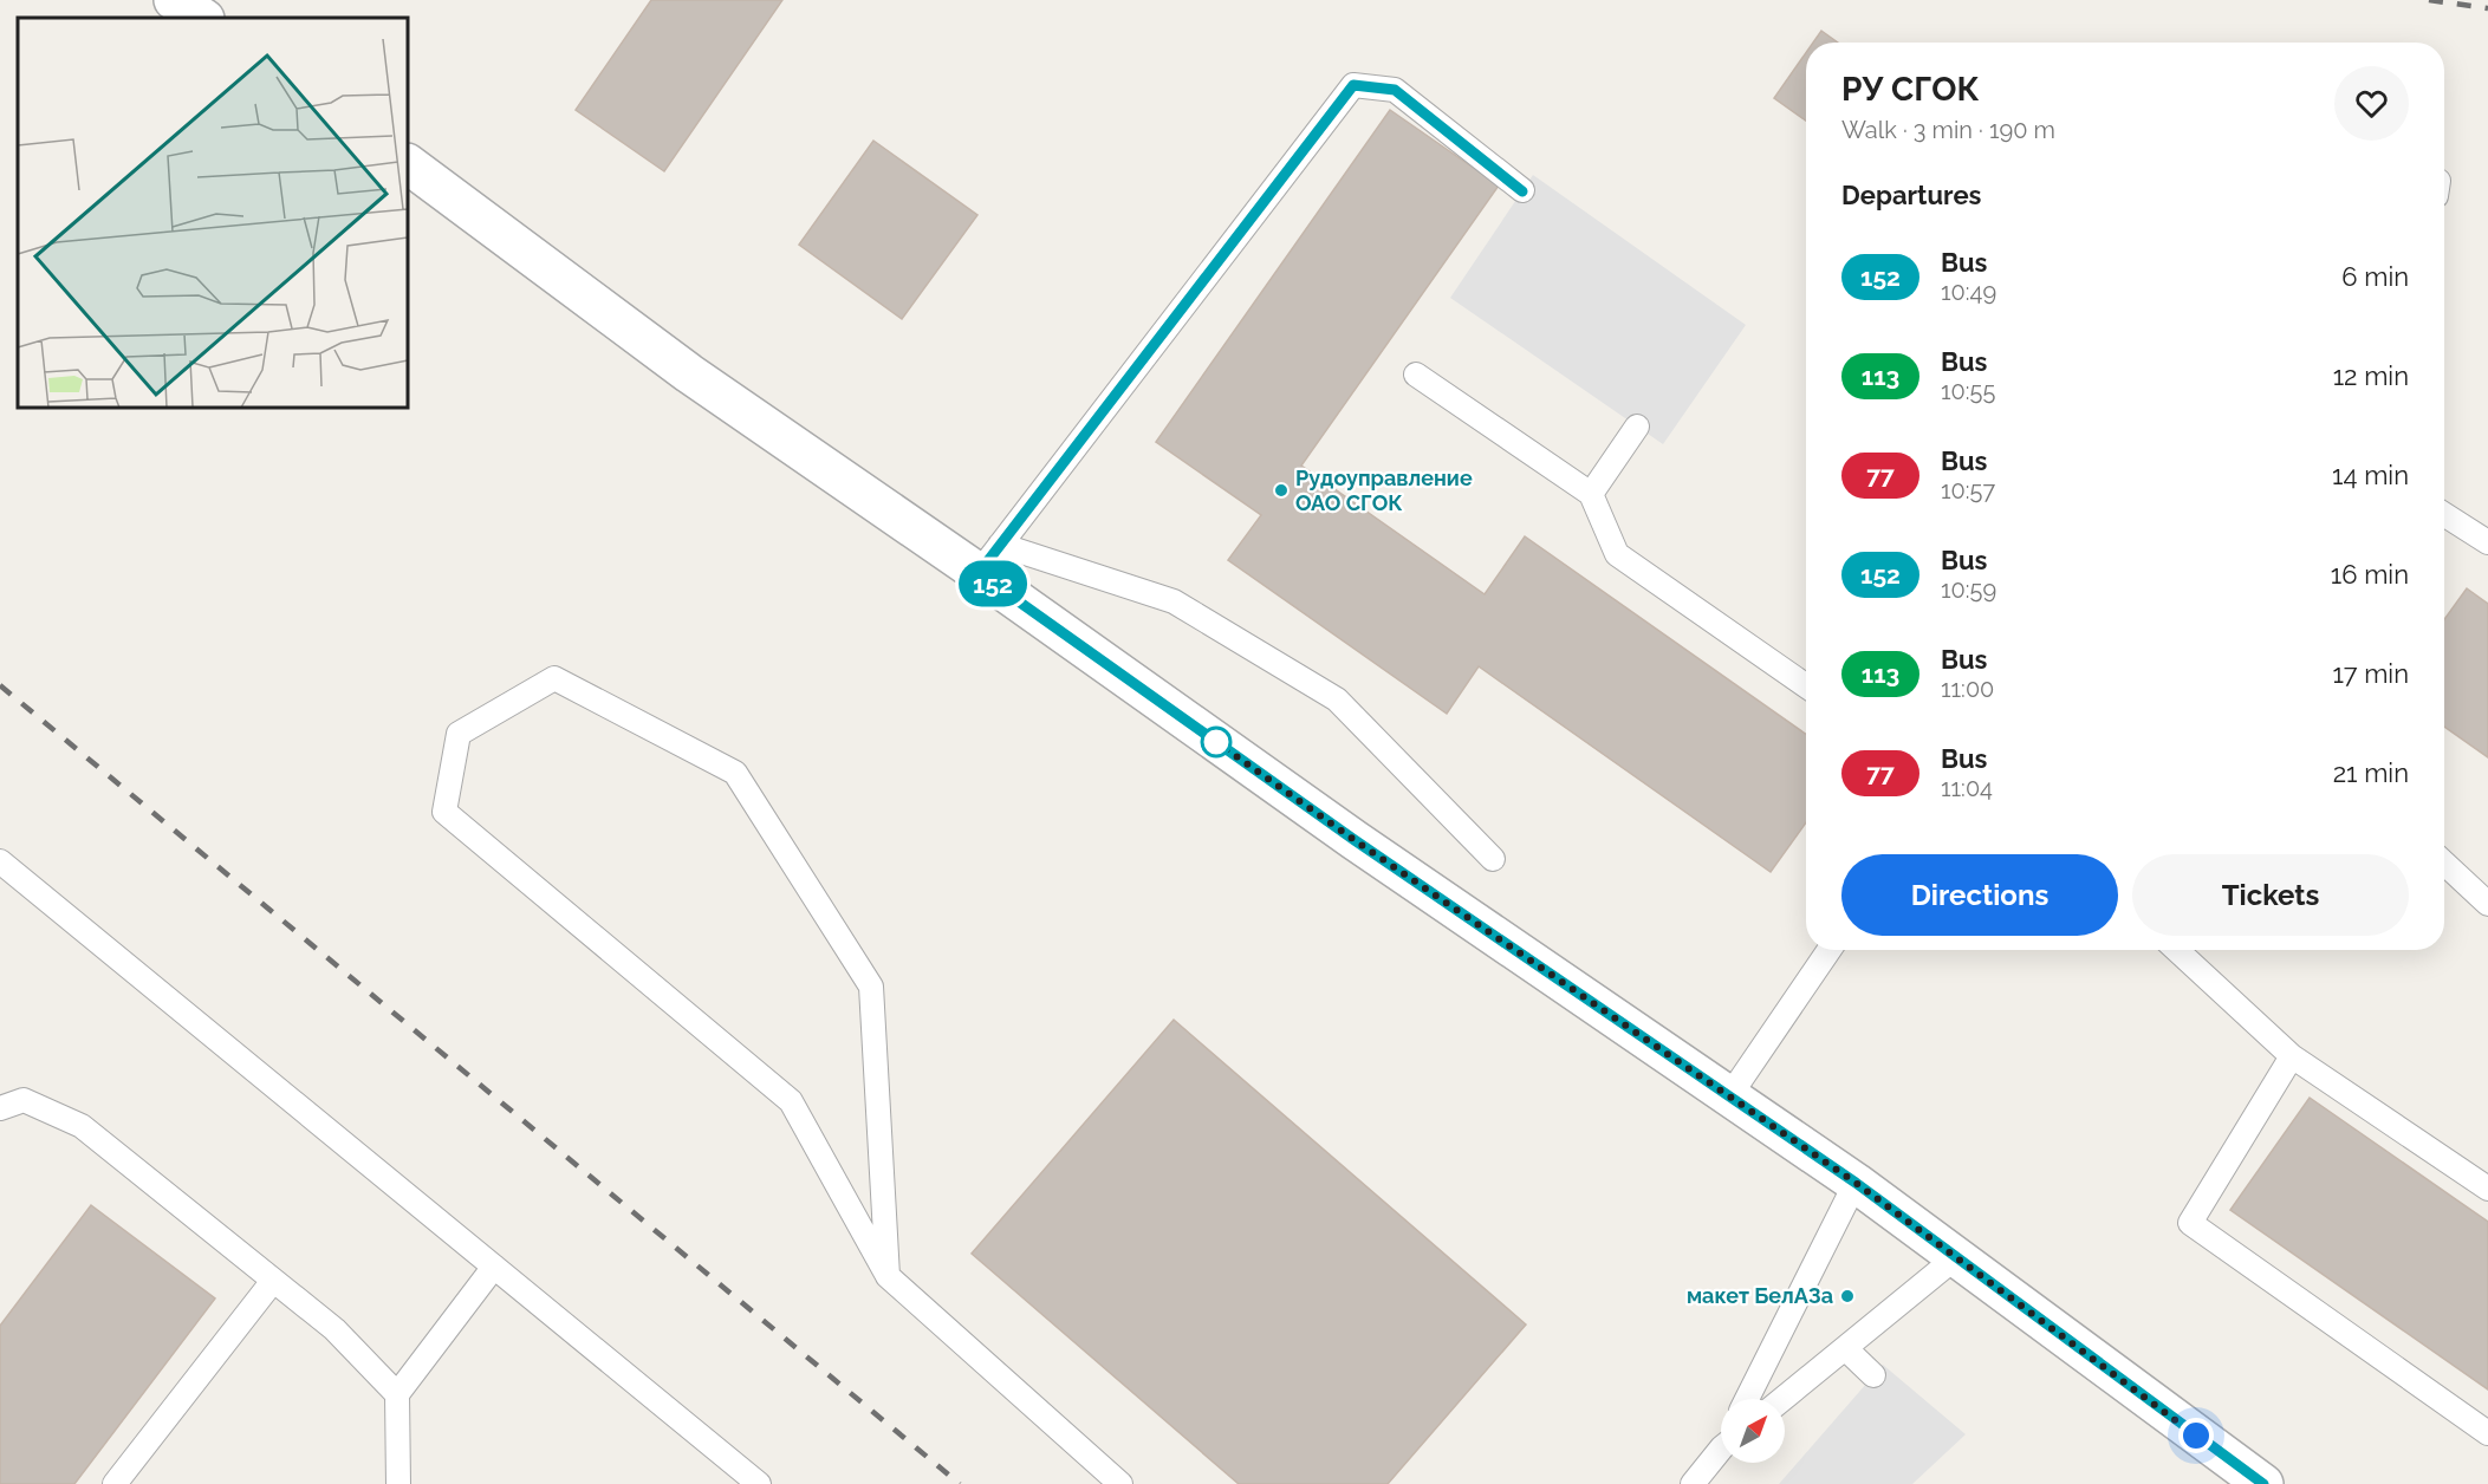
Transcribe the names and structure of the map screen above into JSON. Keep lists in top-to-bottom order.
{
  "places": ["Рудоуправление ОАО СГОК", "макет БелАЗа"],
  "lines": ["bus line 152"],
  "north": "top right",
  "page": {
    "on_map": "152",
    "heading": [
      ["РУ СГОК", "Walk · 3 min · 190 m"],
      "Departures"
    ],
    "list": [
      {
        "mark": "152",
        "name": "Bus",
        "note": "10:49",
        "value": "6 min"
      },
      {
        "mark": "113",
        "name": "Bus",
        "note": "10:55",
        "value": "12 min"
      },
      {
        "mark": "77",
        "name": "Bus",
        "note": "10:57",
        "value": "14 min"
      },
      {
        "mark": "152",
        "name": "Bus",
        "note": "10:59",
        "value": "16 min"
      },
      {
        "mark": "113",
        "name": "Bus",
        "note": "11:00",
        "value": "17 min"
      },
      {
        "mark": "77",
        "name": "Bus",
        "note": "11:04",
        "value": "21 min"
      }
    ],
    "buttons": ["Directions", "Tickets"]
  }
}
